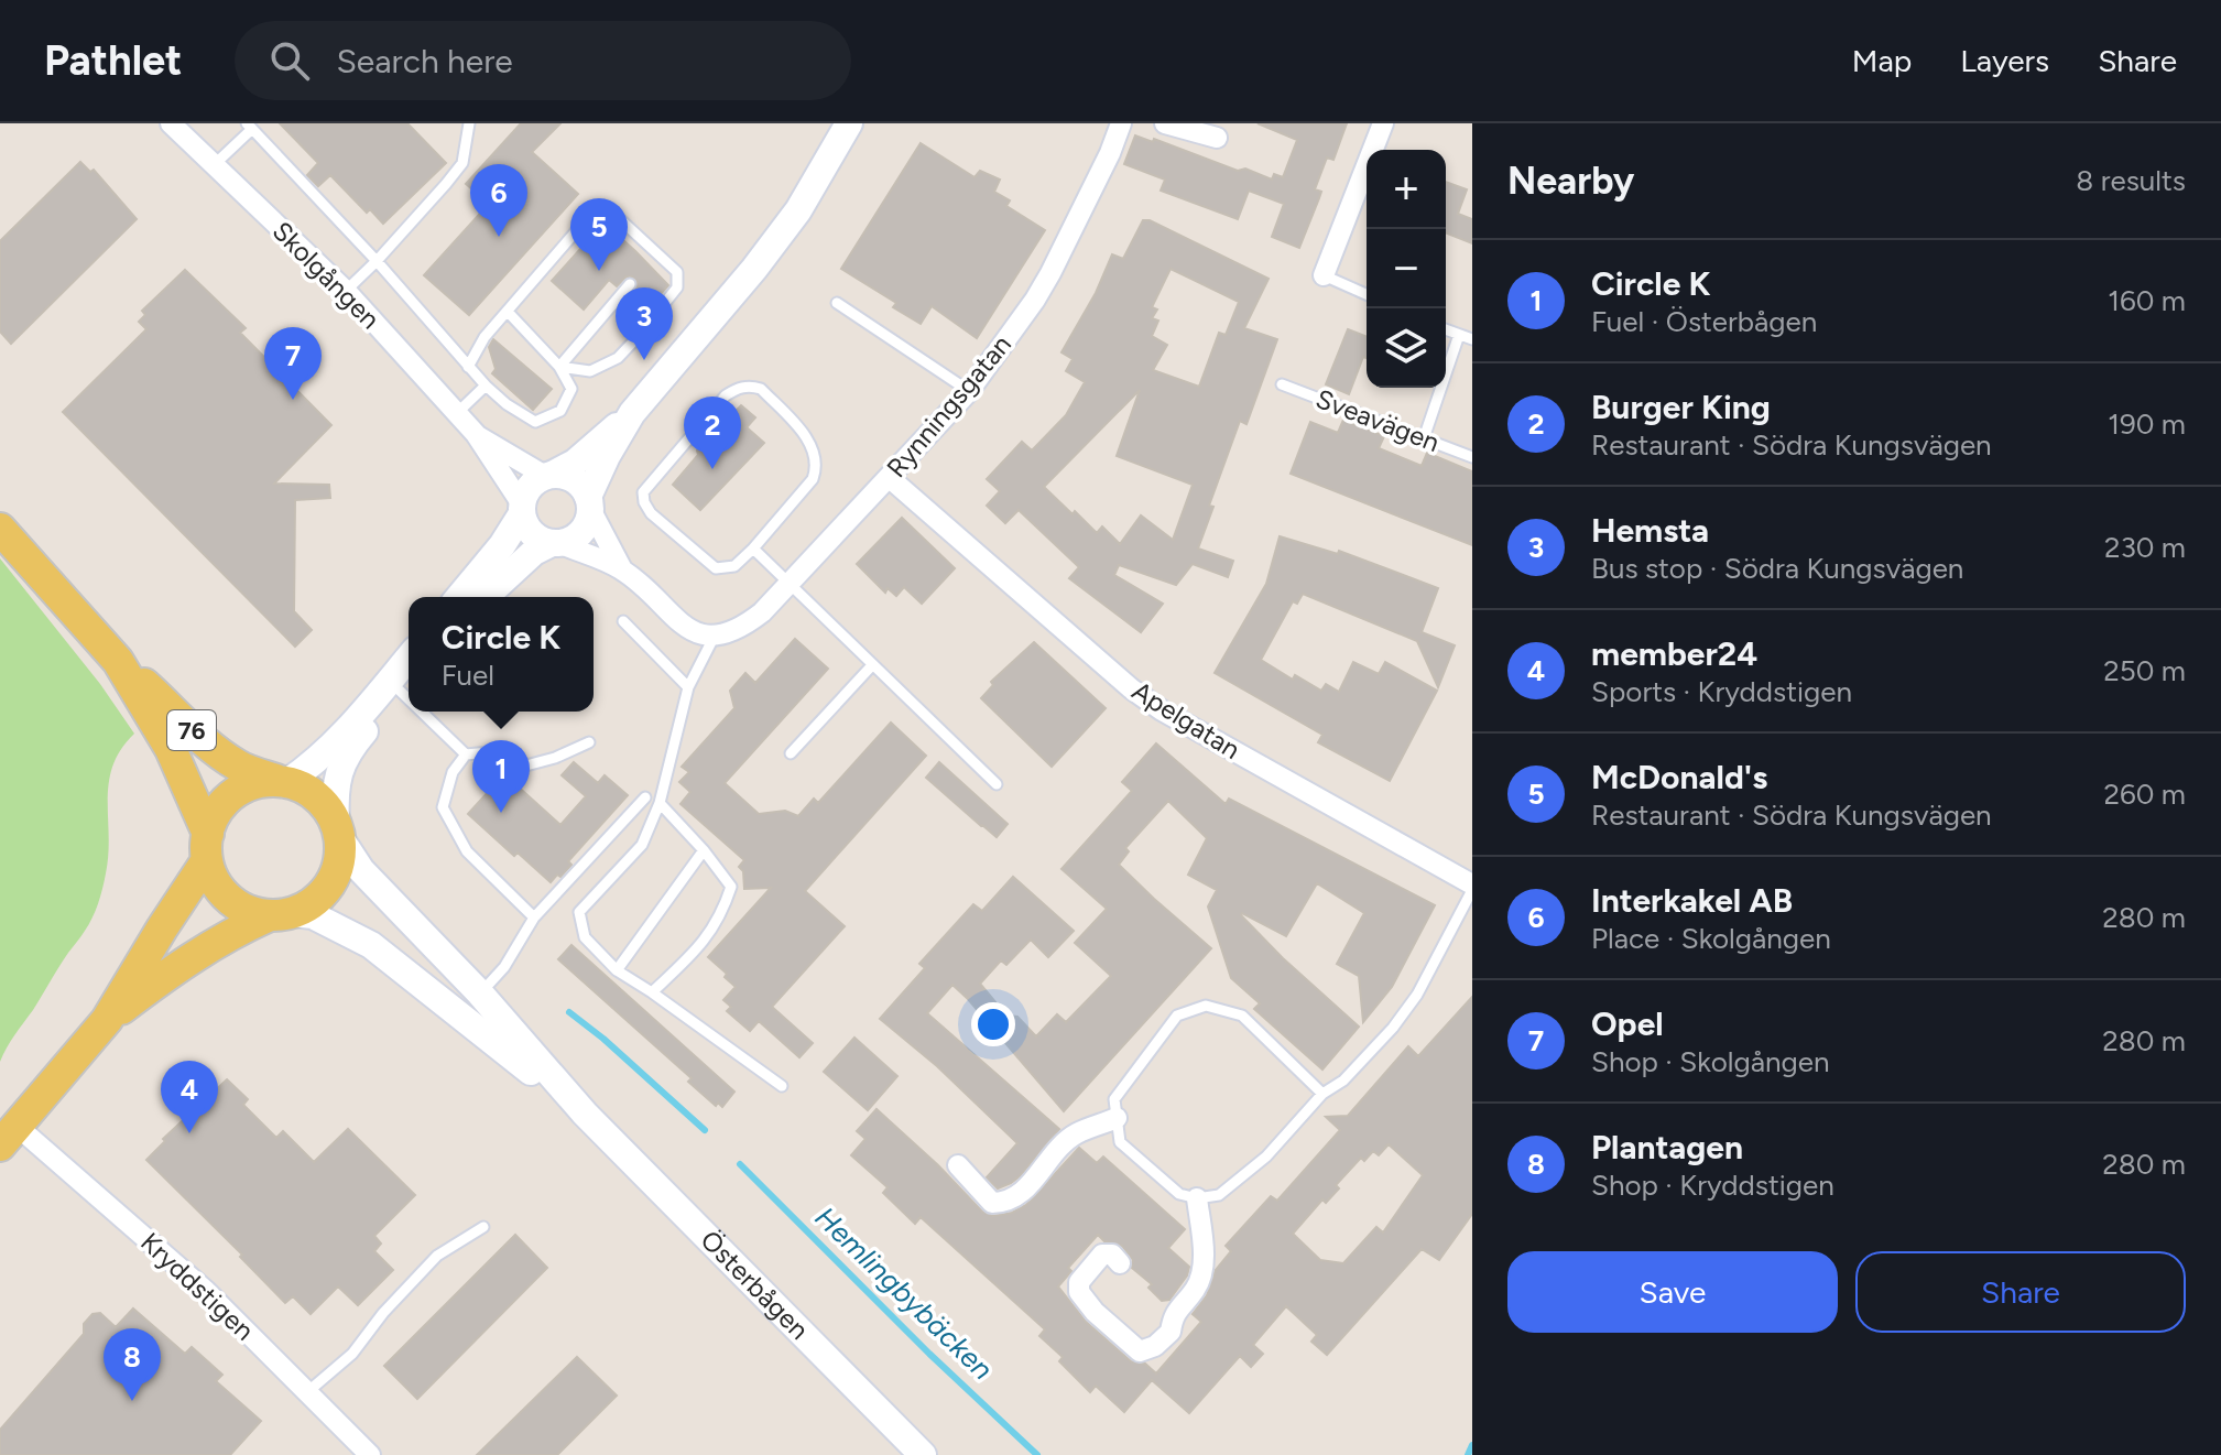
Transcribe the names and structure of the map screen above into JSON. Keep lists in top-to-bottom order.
{
  "streets": {
    "main road": ["76", "Österbågen"],
    "street": [
      "Skolgången",
      "Rynningsgatan",
      "Apelgatan",
      "Kryddstigen"
    ],
    "lane": ["Sveavägen"]
  },
  "crossings": [
    ["Rynningsgatan", "Apelgatan"],
    ["76", "Österbågen"]
  ],
  "water": ["Hemlingbybäcken"],
  "page": {
    "header": "Pathlet",
    "search": "Search here",
    "nav": ["Map", "Layers", "Share"],
    "heading": ["Nearby", "8 results"],
    "map_buttons": ["+", "−"],
    "pins": [
      "6",
      "5",
      "3",
      "7",
      "2",
      "1",
      "4",
      "8"
    ],
    "list": [
      {
        "mark": "1",
        "name": "Circle K",
        "note": "Fuel · Österbågen",
        "value": "160 m"
      },
      {
        "mark": "2",
        "name": "Burger King",
        "note": "Restaurant · Södra Kungsvägen",
        "value": "190 m"
      },
      {
        "mark": "3",
        "name": "Hemsta",
        "note": "Bus stop · Södra Kungsvägen",
        "value": "230 m"
      },
      {
        "mark": "4",
        "name": "member24",
        "note": "Sports · Kryddstigen",
        "value": "250 m"
      },
      {
        "mark": "5",
        "name": "McDonald's",
        "note": "Restaurant · Södra Kungsvägen",
        "value": "260 m"
      },
      {
        "mark": "6",
        "name": "Interkakel AB",
        "note": "Place · Skolgången",
        "value": "280 m"
      },
      {
        "mark": "7",
        "name": "Opel",
        "note": "Shop · Skolgången",
        "value": "280 m"
      },
      {
        "mark": "8",
        "name": "Plantagen",
        "note": "Shop · Kryddstigen",
        "value": "280 m"
      }
    ],
    "popup": ["Circle K", "Fuel"],
    "buttons": ["Save", "Share"]
  }
}
